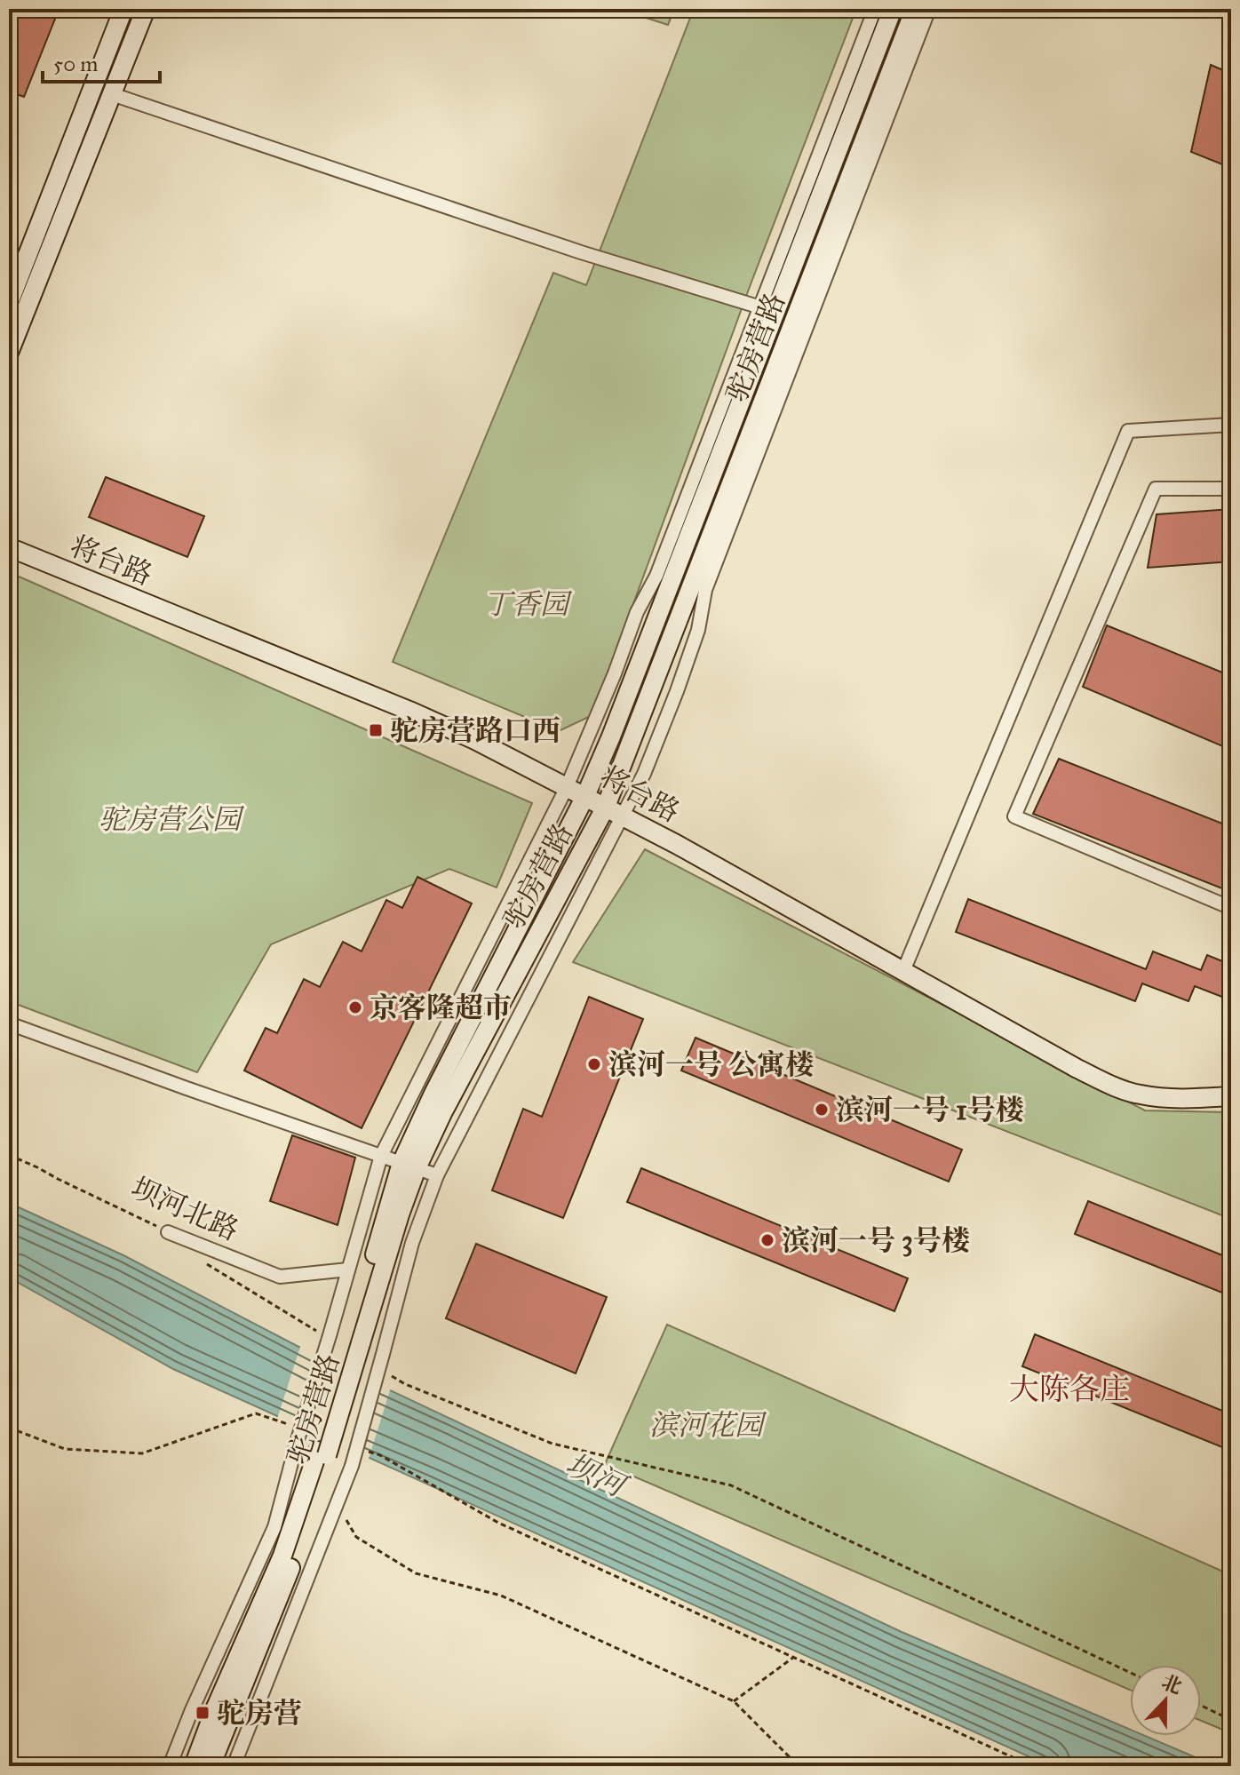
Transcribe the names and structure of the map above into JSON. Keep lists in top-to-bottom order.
{
  "streets": {
    "street": ["驼房营路", "将台路", "坝河北路"]
  },
  "crossings": [
    ["驼房营路", "将台路"]
  ],
  "districts": ["大陈各庄"],
  "water": ["坝河"],
  "parks": ["丁香园", "驼房营公园", "滨河花园"],
  "places": {
    "transit": ["驼房营路口西", "驼房营"],
    "other": [
      "京客隆超市",
      "滨河一号 公寓楼",
      "滨河一号 1号楼",
      "滨河一号 3号楼"
    ]
  },
  "scale_bar": "50 m",
  "north": "top"
}
